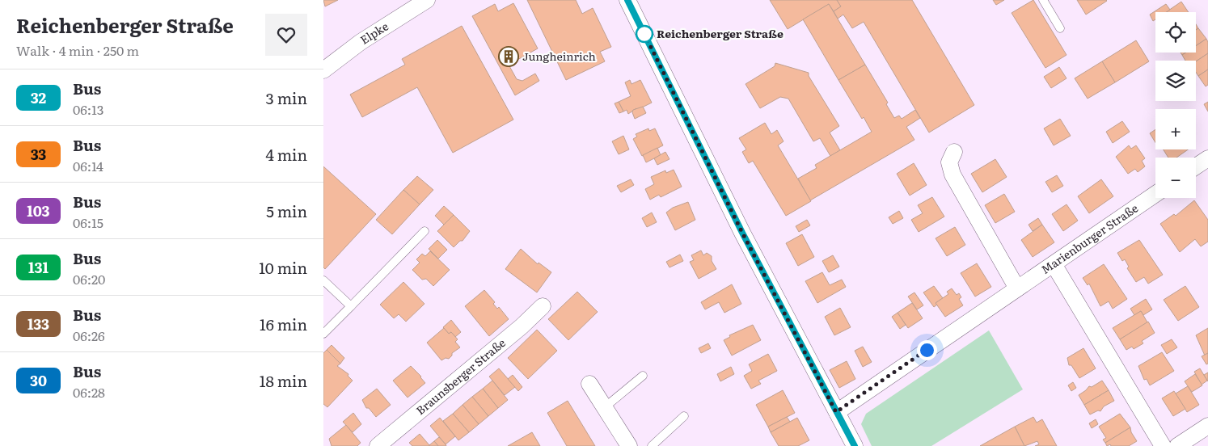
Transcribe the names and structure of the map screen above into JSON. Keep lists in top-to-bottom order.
{
  "streets": {
    "street": ["Elpke", "Marienburger Straße", "Braunsberger Straße"]
  },
  "places": {
    "other": ["Reichenberger Straße"],
    "building": ["Jungheinrich"]
  },
  "lines": ["bus line 32"],
  "page": {
    "heading": ["Reichenberger Straße", "Walk · 4 min · 250 m"],
    "map_buttons": ["+", "−"],
    "list": [
      {
        "mark": "32",
        "name": "Bus",
        "note": "06:13",
        "value": "3 min"
      },
      {
        "mark": "33",
        "name": "Bus",
        "note": "06:14",
        "value": "4 min"
      },
      {
        "mark": "103",
        "name": "Bus",
        "note": "06:15",
        "value": "5 min"
      },
      {
        "mark": "131",
        "name": "Bus",
        "note": "06:20",
        "value": "10 min"
      },
      {
        "mark": "133",
        "name": "Bus",
        "note": "06:26",
        "value": "16 min"
      },
      {
        "mark": "30",
        "name": "Bus",
        "note": "06:28",
        "value": "18 min"
      }
    ]
  }
}
